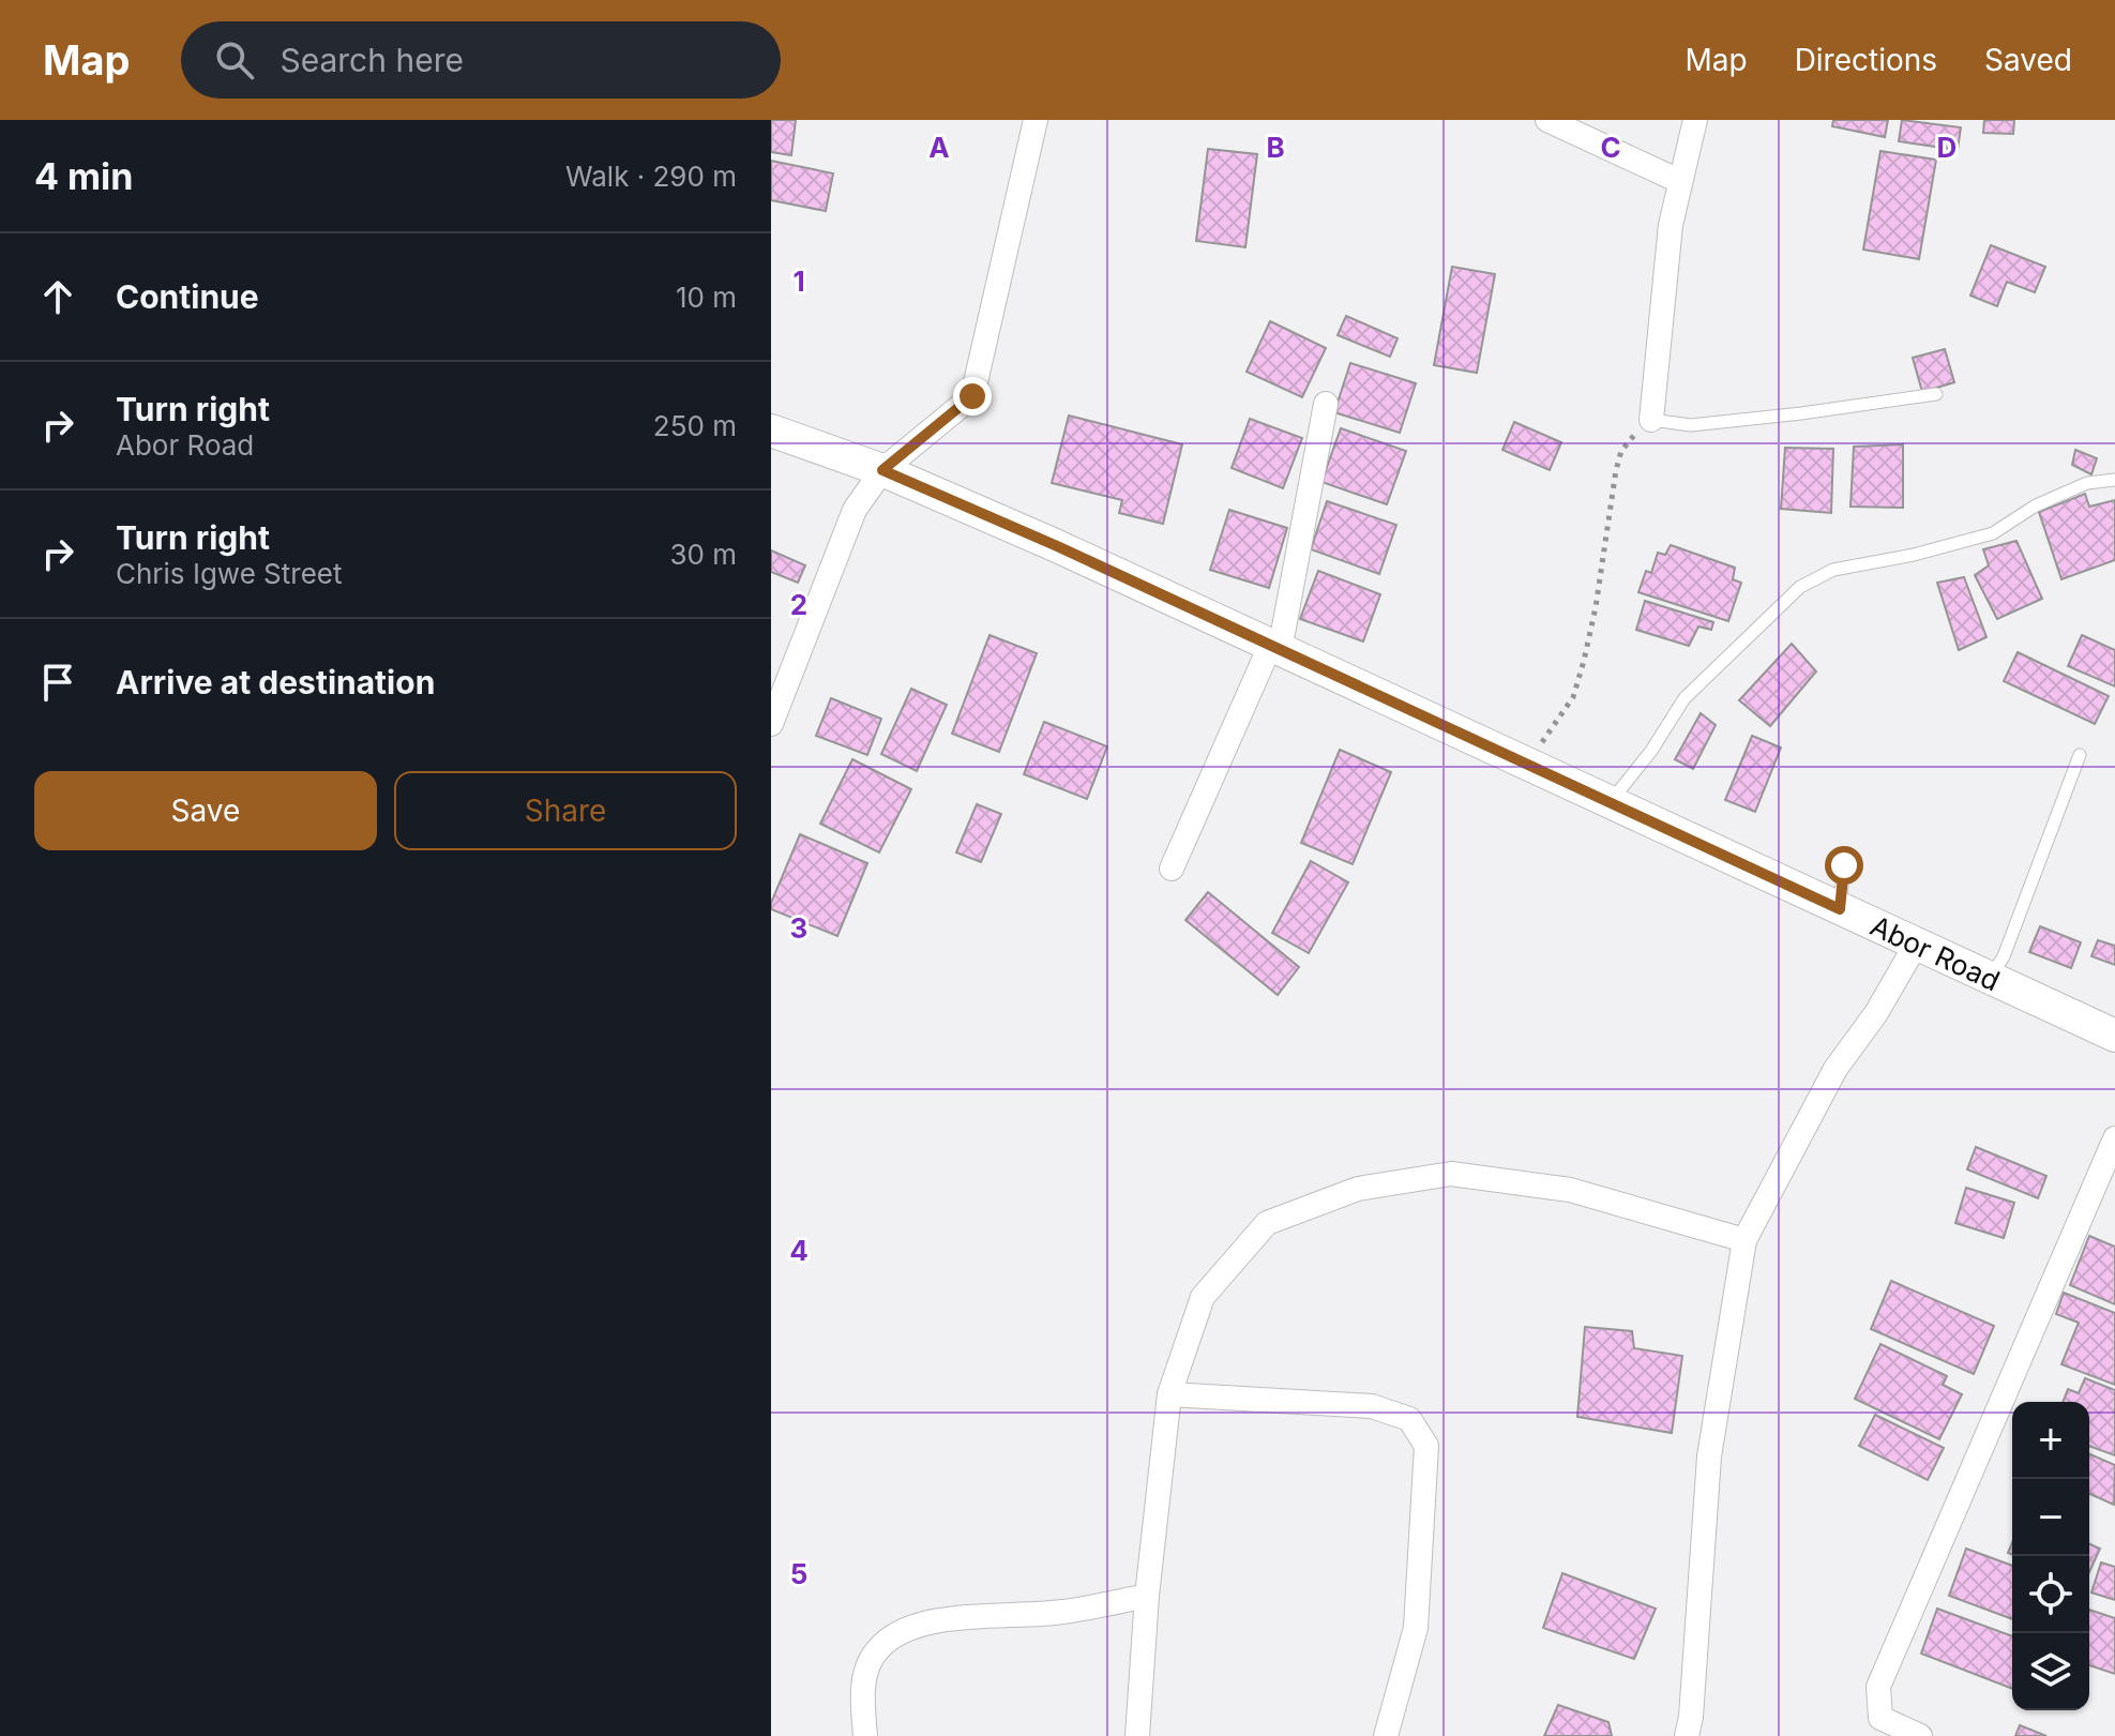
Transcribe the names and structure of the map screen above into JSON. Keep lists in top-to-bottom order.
{
  "streets": {
    "street": ["Abor Road"]
  },
  "page": {
    "header": "Map",
    "search": "Search here",
    "nav": ["Map", "Directions", "Saved"],
    "heading": ["4 min", "Walk · 290 m"],
    "list": [
      ["Continue", "10 m"],
      ["Turn right", "Abor Road", "250 m"],
      ["Turn right", "Chris Igwe Street", "30 m"],
      "Arrive at destination"
    ],
    "buttons": ["Save", "Share"],
    "map_buttons": ["+", "−"]
  },
  "grid": {
    "columns": [
      "A",
      "B",
      "C",
      "D"
    ],
    "rows": [
      "1",
      "2",
      "3",
      "4",
      "5"
    ]
  }
}
